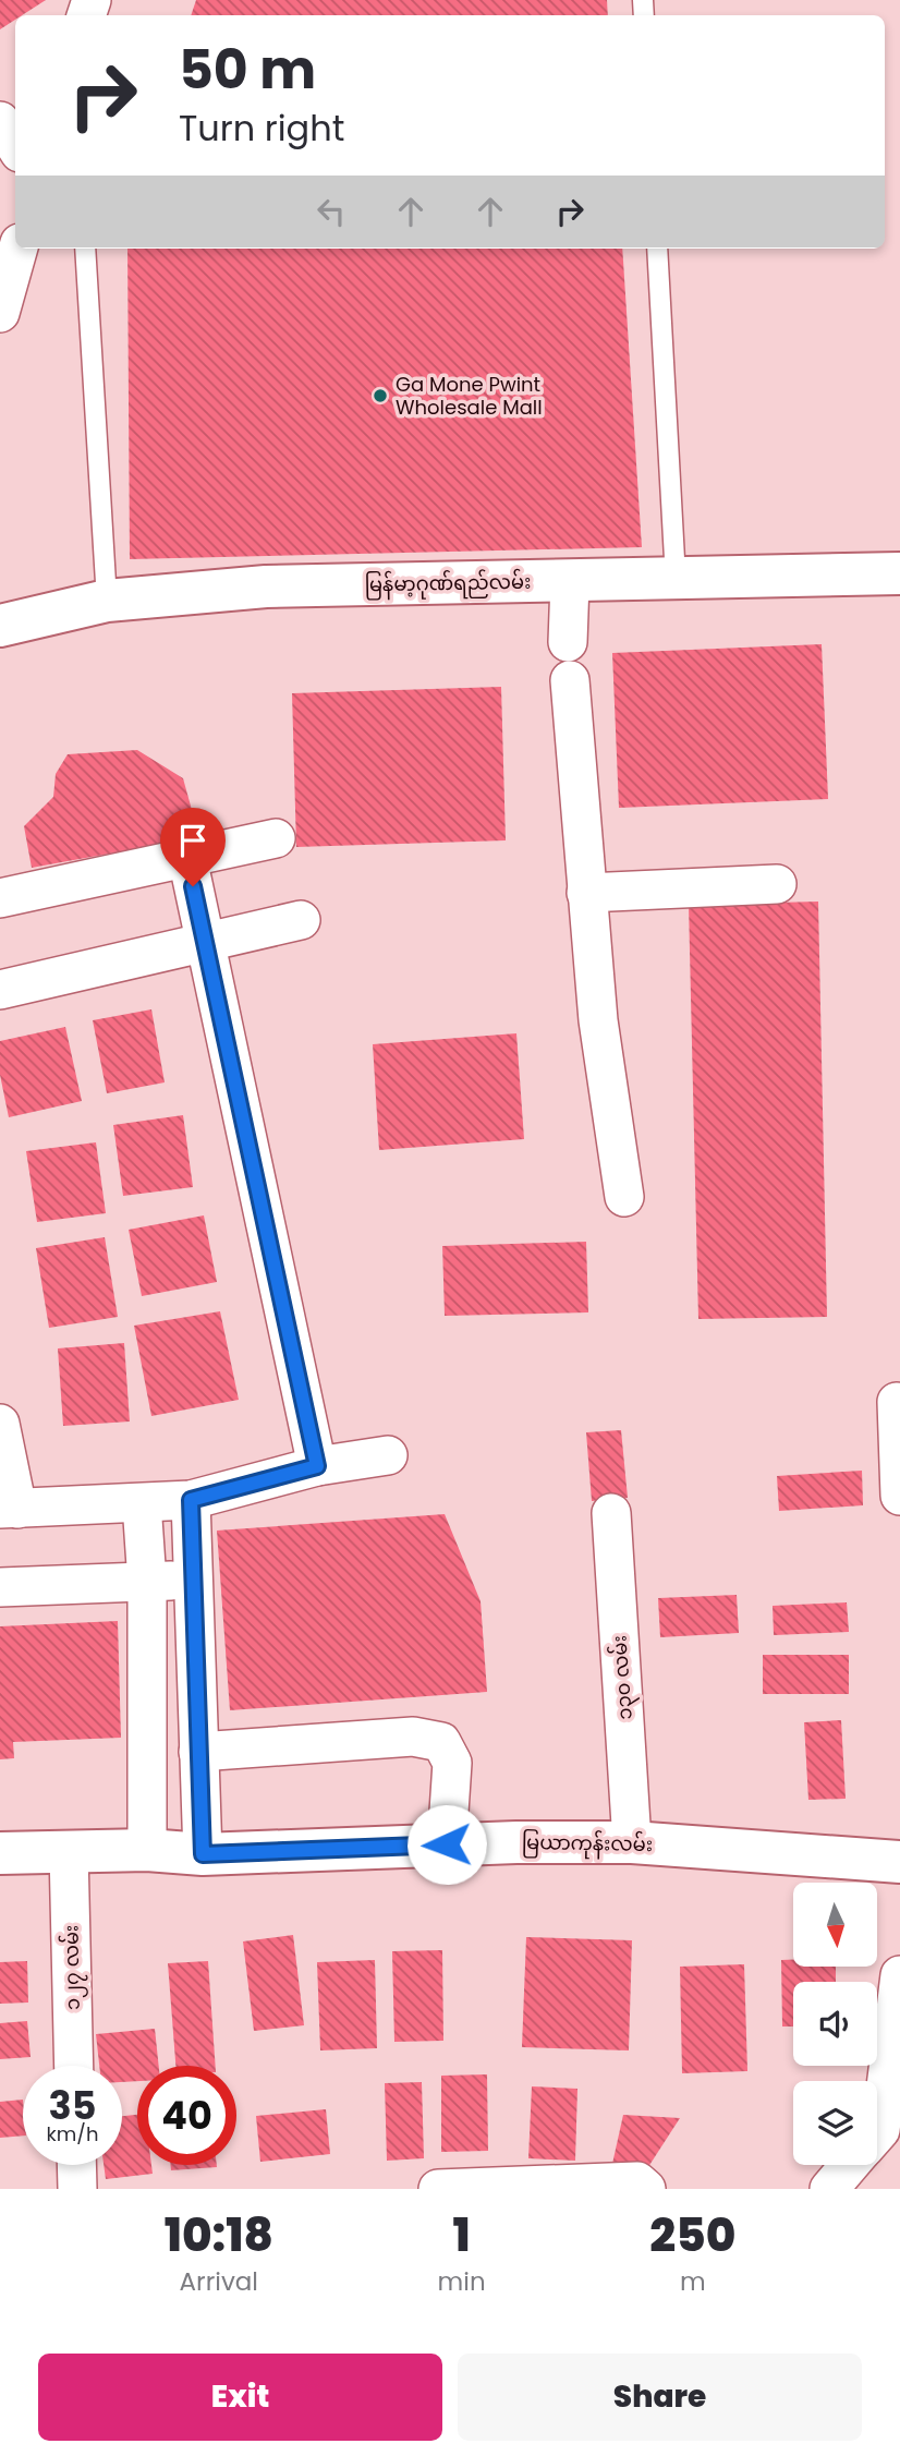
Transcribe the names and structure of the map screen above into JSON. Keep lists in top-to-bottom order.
{
  "streets": {
    "street": [
      "မြန်မာ့ဂုဏ်ရည်လမ်း",
      "၁၃၀ လမ်း",
      "မြယာကုန်းလမ်း",
      "၁၂၇ လမ်း"
    ]
  },
  "crossings": [
    ["၁၃၀ လမ်း", "မြယာကုန်းလမ်း"],
    ["မြယာကုန်းလမ်း", "၁၂၇ လမ်း"]
  ],
  "places": ["Ga Mone Pwint Wholesale Mall"],
  "north": "bottom",
  "page": {
    "turn": ["50 m", "Turn right"],
    "speed": "35 km/h",
    "limit": "40",
    "eta": [
      "10:18",
      "Arrival",
      "1",
      "min",
      "250",
      "m"
    ],
    "buttons": ["Exit", "Share"]
  }
}
